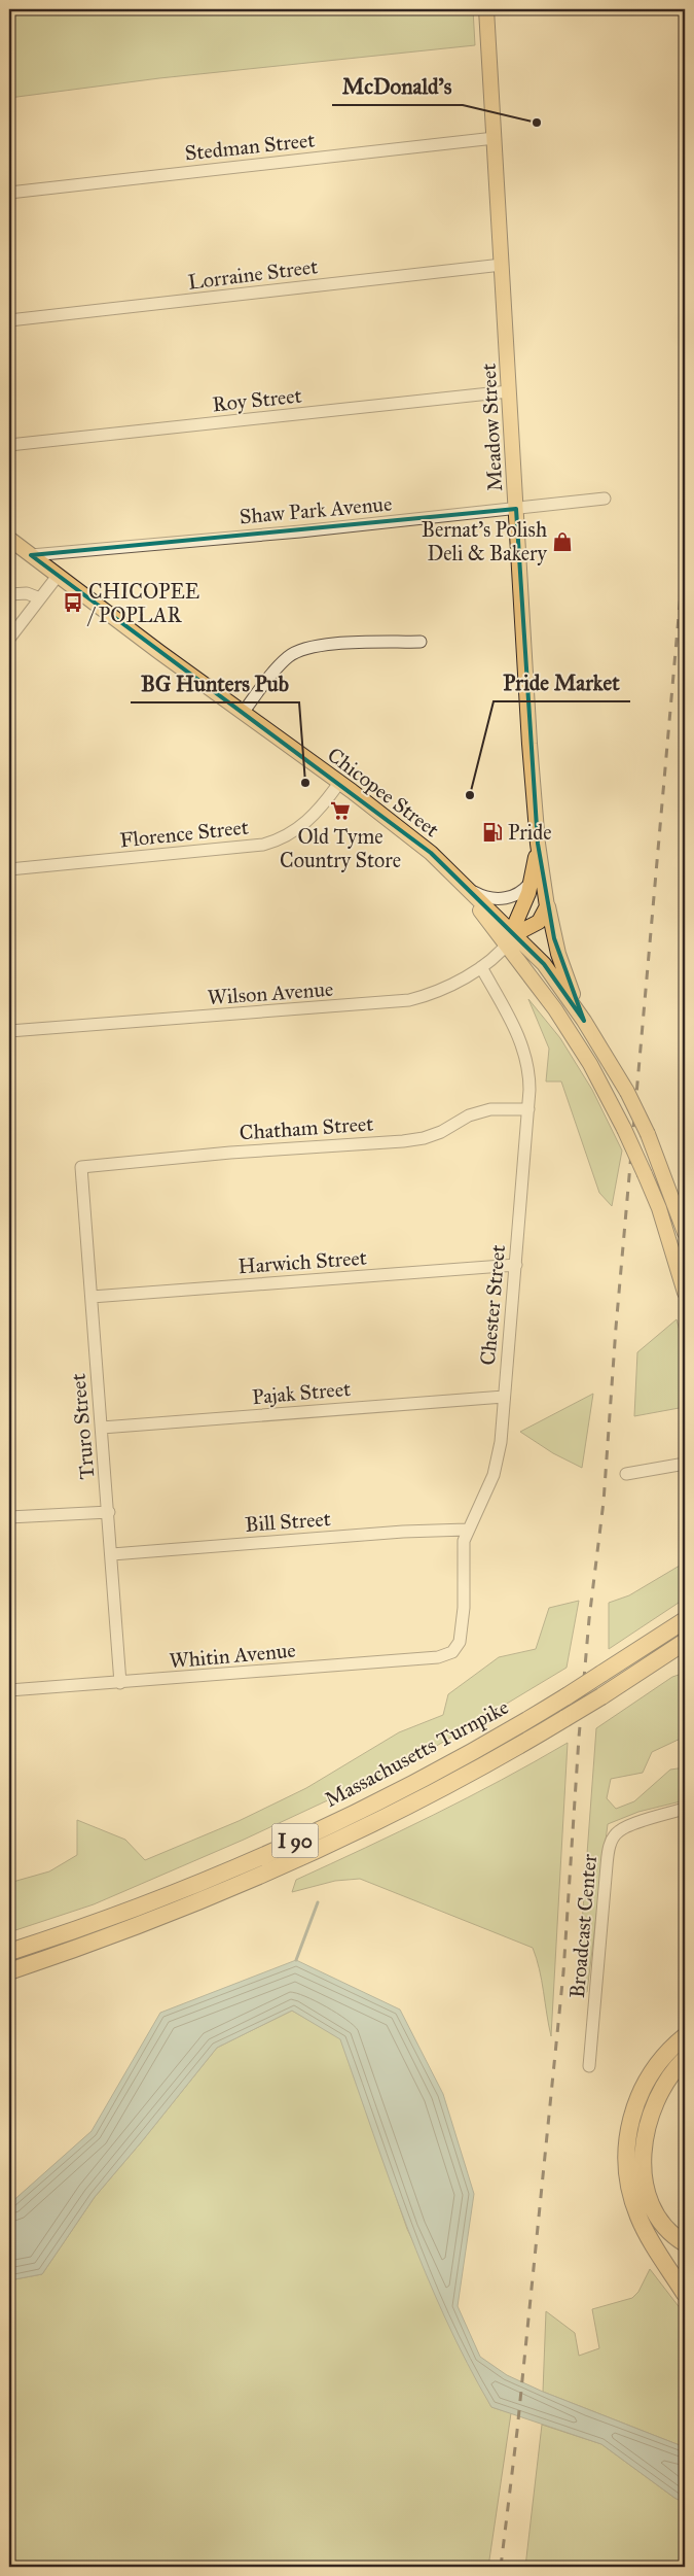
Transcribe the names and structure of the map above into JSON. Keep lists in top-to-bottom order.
{
  "streets": {
    "highway": ["Massachusetts Turnpike", "I 90"],
    "main road": ["Meadow Street", "Chicopee Street"],
    "street": [
      "Stedman Street",
      "Lorraine Street",
      "Roy Street",
      "Shaw Park Avenue",
      "Florence Street",
      "Wilson Avenue",
      "Chatham Street",
      "Harwich Street",
      "Chester Street",
      "Pajak Street",
      "Truro Street",
      "Bill Street",
      "Whitin Avenue",
      "Broadcast Center"
    ]
  },
  "crossings": [
    ["Stedman Street", "Meadow Street"],
    ["Lorraine Street", "Meadow Street"],
    ["Roy Street", "Meadow Street"],
    ["Meadow Street", "Shaw Park Avenue"],
    ["Meadow Street", "Chicopee Street"],
    ["Meadow Street", "Wilson Avenue"],
    ["Shaw Park Avenue", "Chicopee Street"],
    ["Chicopee Street", "Florence Street"],
    ["Chicopee Street", "Wilson Avenue"],
    ["Wilson Avenue", "Chester Street"],
    ["Chatham Street", "Chester Street"],
    ["Chatham Street", "Truro Street"],
    ["Harwich Street", "Chester Street"],
    ["Harwich Street", "Truro Street"],
    ["Chester Street", "Pajak Street"],
    ["Chester Street", "Bill Street"],
    ["Chester Street", "Whitin Avenue"],
    ["Pajak Street", "Truro Street"],
    ["Truro Street", "Bill Street"],
    ["Truro Street", "Whitin Avenue"]
  ],
  "places": {
    "other": ["McDonald's", "BG Hunters Pub", "Pride Market"],
    "shop": ["Bernat's Polish Deli & Bakery"],
    "bus stop": ["CHICOPEE / POPLAR"],
    "supermarket": ["Old Tyme Country Store"],
    "fuel station": ["Pride"]
  }
}
